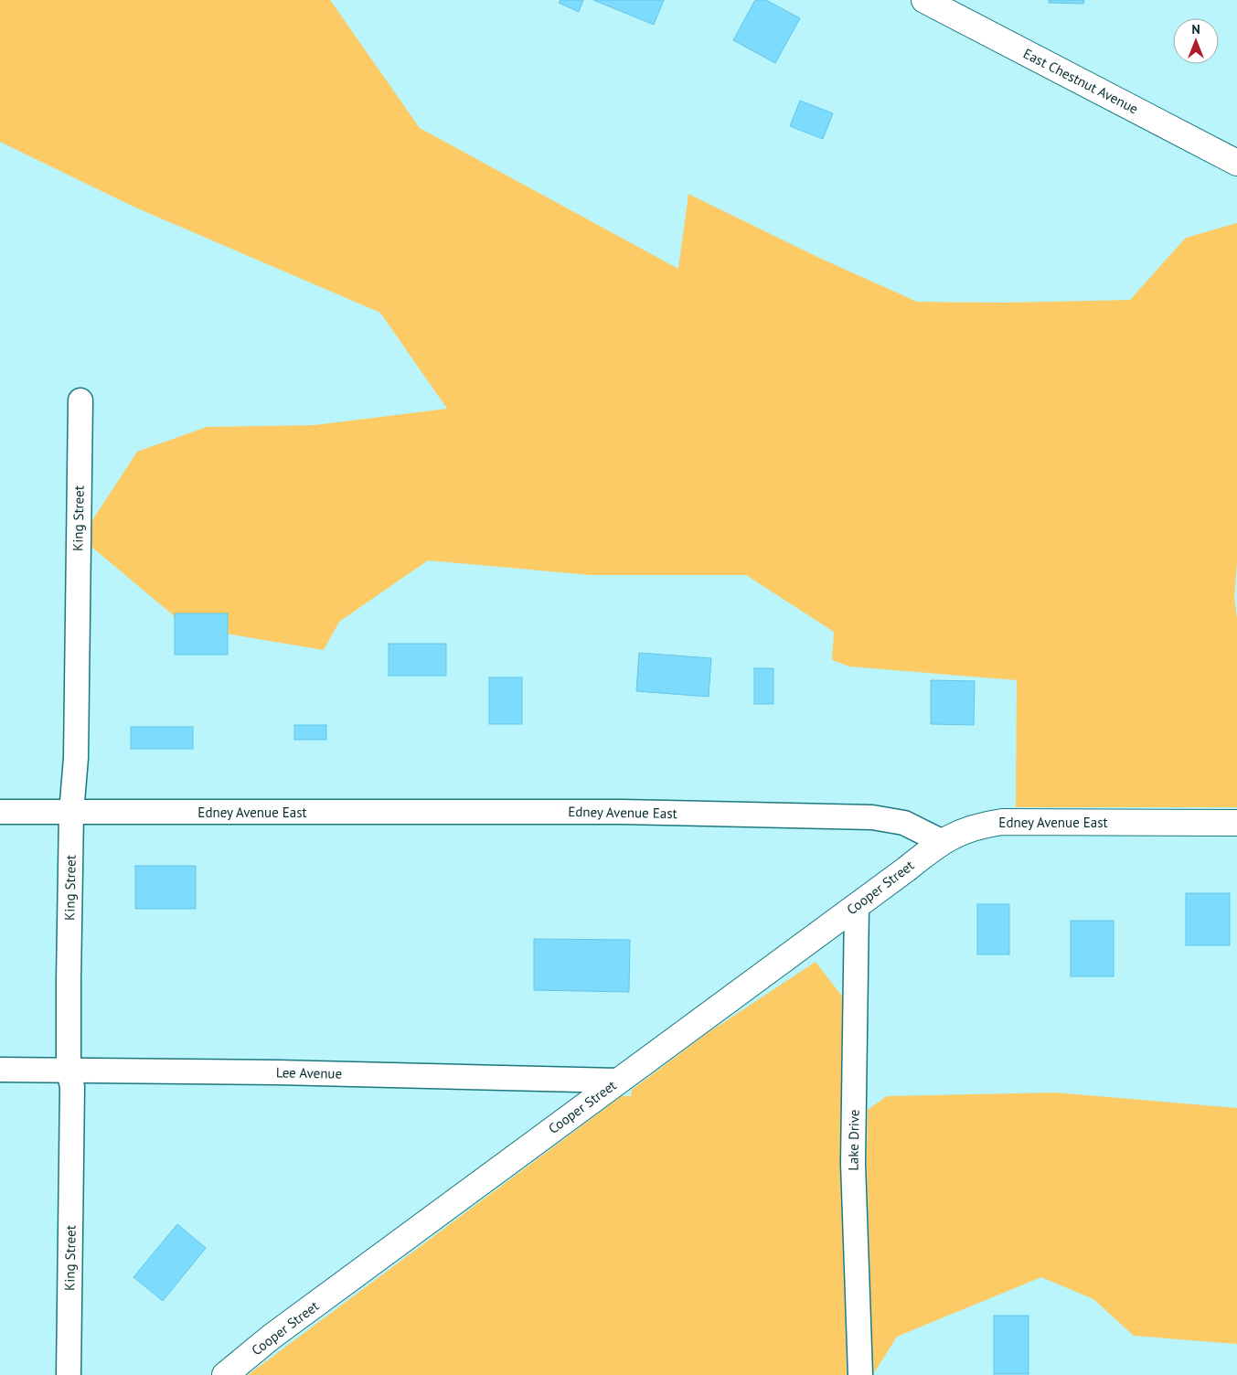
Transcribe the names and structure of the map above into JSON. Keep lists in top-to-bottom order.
{
  "streets": {
    "street": [
      "East Chestnut Avenue",
      "King Street",
      "Edney Avenue East",
      "Cooper Street",
      "Lee Avenue",
      "Lake Drive"
    ]
  },
  "crossings": [
    ["King Street", "Edney Avenue East"],
    ["King Street", "Lee Avenue"],
    ["Edney Avenue East", "Cooper Street"],
    ["Cooper Street", "Lee Avenue"],
    ["Cooper Street", "Lake Drive"]
  ],
  "north": "top"
}
